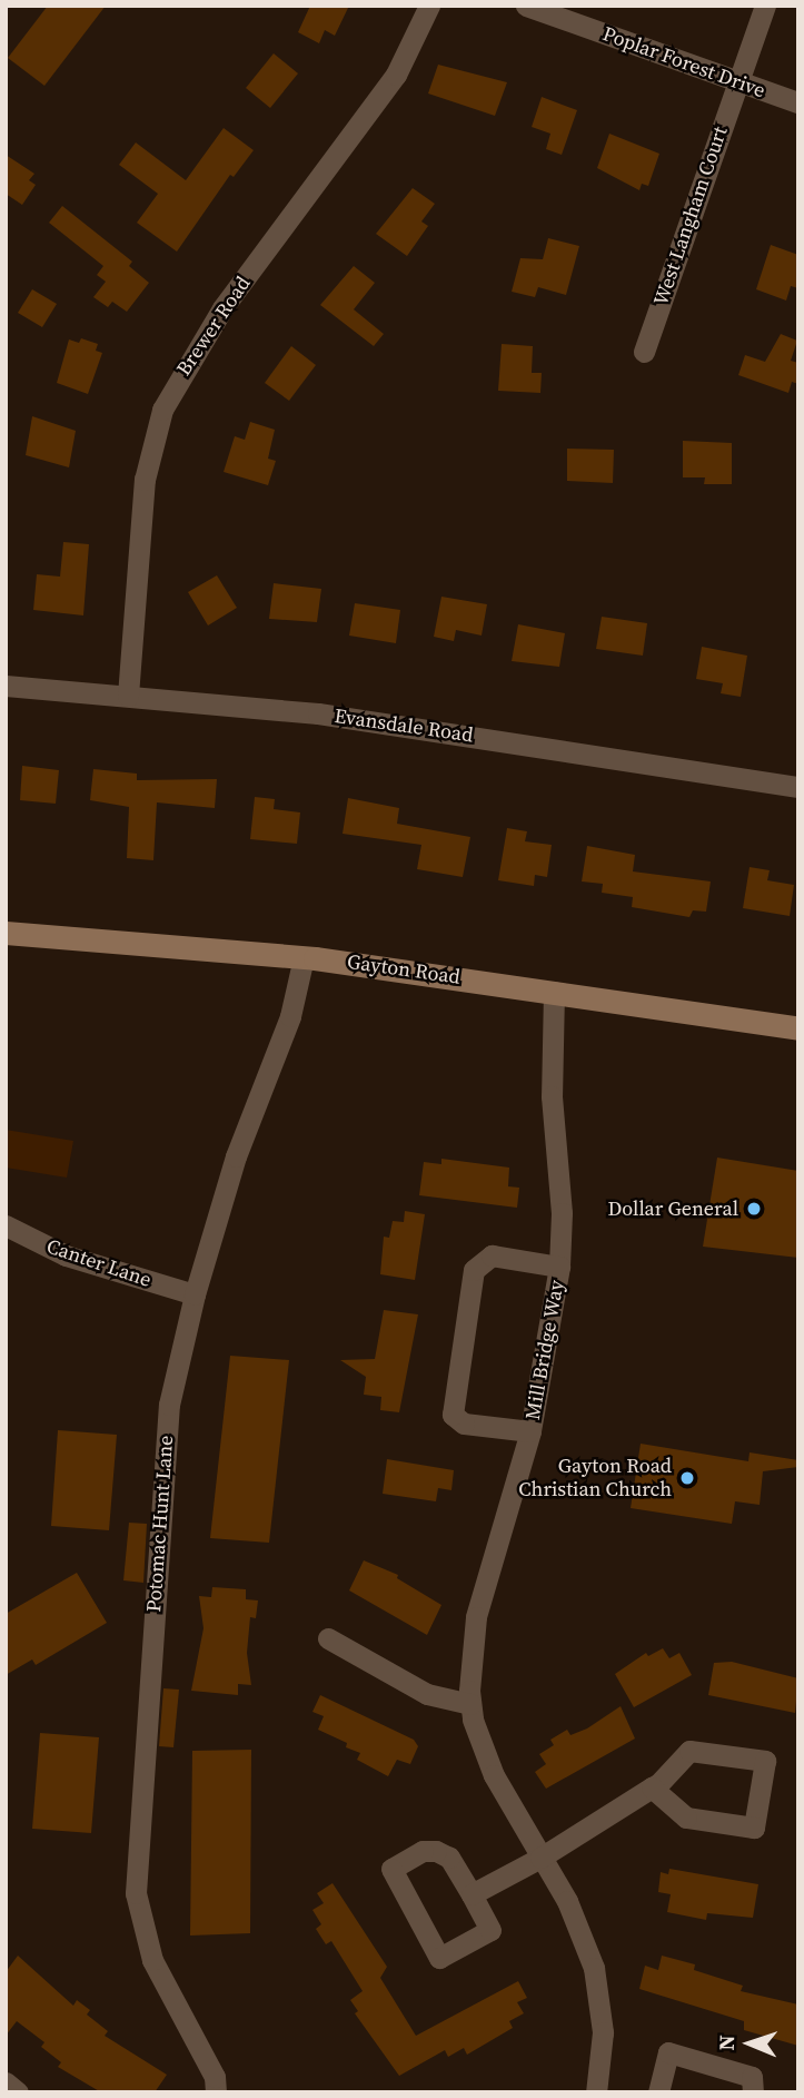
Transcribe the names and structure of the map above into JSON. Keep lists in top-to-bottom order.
{
  "streets": {
    "street": [
      "Poplar Forest Drive",
      "West Langham Court",
      "Brewer Road",
      "Evansdale Road",
      "Gayton Road",
      "Canter Lane",
      "Mill Bridge Way",
      "Potomac Hunt Lane"
    ]
  },
  "crossings": [
    ["Poplar Forest Drive", "West Langham Court"],
    ["Brewer Road", "Evansdale Road"],
    ["Gayton Road", "Mill Bridge Way"],
    ["Gayton Road", "Potomac Hunt Lane"],
    ["Canter Lane", "Potomac Hunt Lane"]
  ],
  "places": ["Dollar General", "Gayton Road Christian Church"],
  "north": "left"
}
